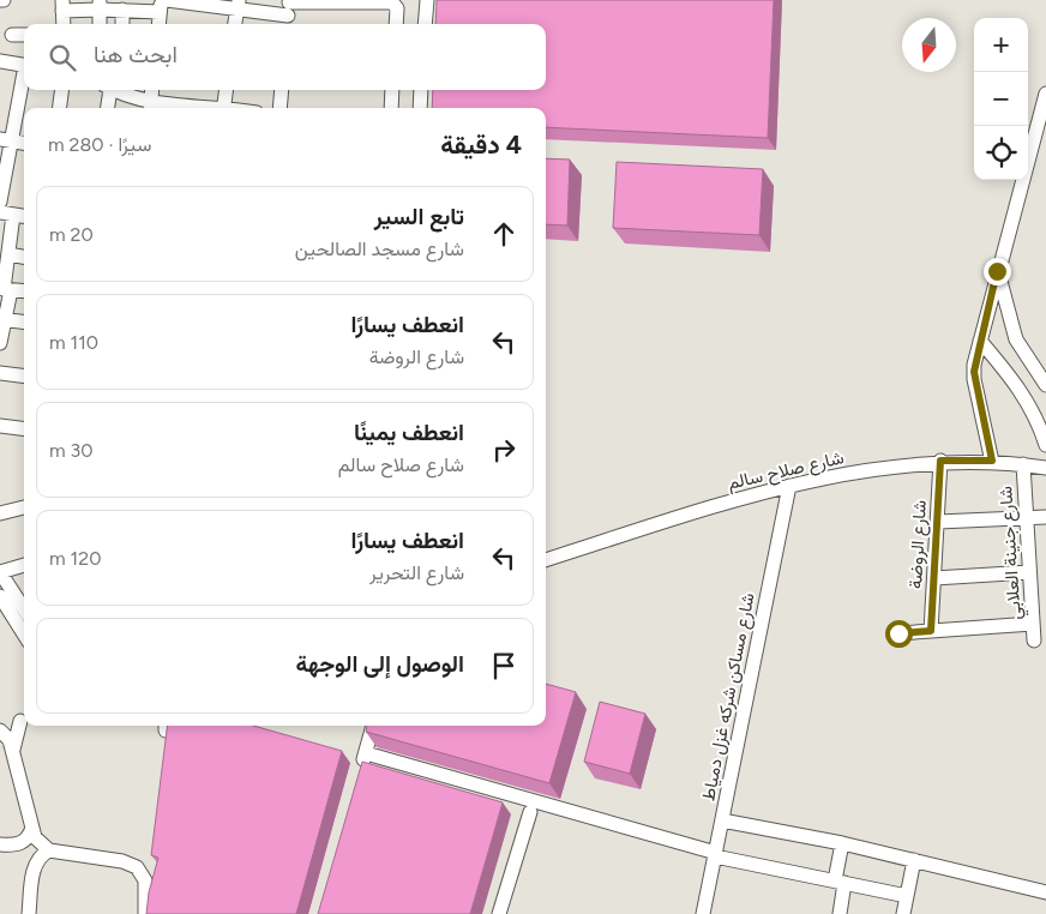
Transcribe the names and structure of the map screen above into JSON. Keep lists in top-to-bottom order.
{
  "streets": {
    "street": [
      "شارع صلاح سالم",
      "شارع الروضة",
      "شارع جنينة العلابي",
      "شارع مساكن شركه غزل دمياط"
    ]
  },
  "crossings": [
    ["شارع صلاح سالم", "شارع الروضة"],
    ["شارع صلاح سالم", "شارع جنينة العلابي"],
    ["شارع صلاح سالم", "شارع مساكن شركه غزل دمياط"]
  ],
  "north": "bottom",
  "page": {
    "map_buttons": ["+", "−"],
    "search": "ابحث هنا",
    "heading": ["4 دقيقة", "سيرًا · 280 m"],
    "list": [
      ["تابع السير", "شارع مسجد الصالحين", "20 m"],
      ["انعطف يسارًا", "شارع الروضة", "110 m"],
      ["انعطف يمينًا", "شارع صلاح سالم", "30 m"],
      ["انعطف يسارًا", "شارع التحرير", "120 m"],
      "الوصول إلى الوجهة"
    ]
  }
}
